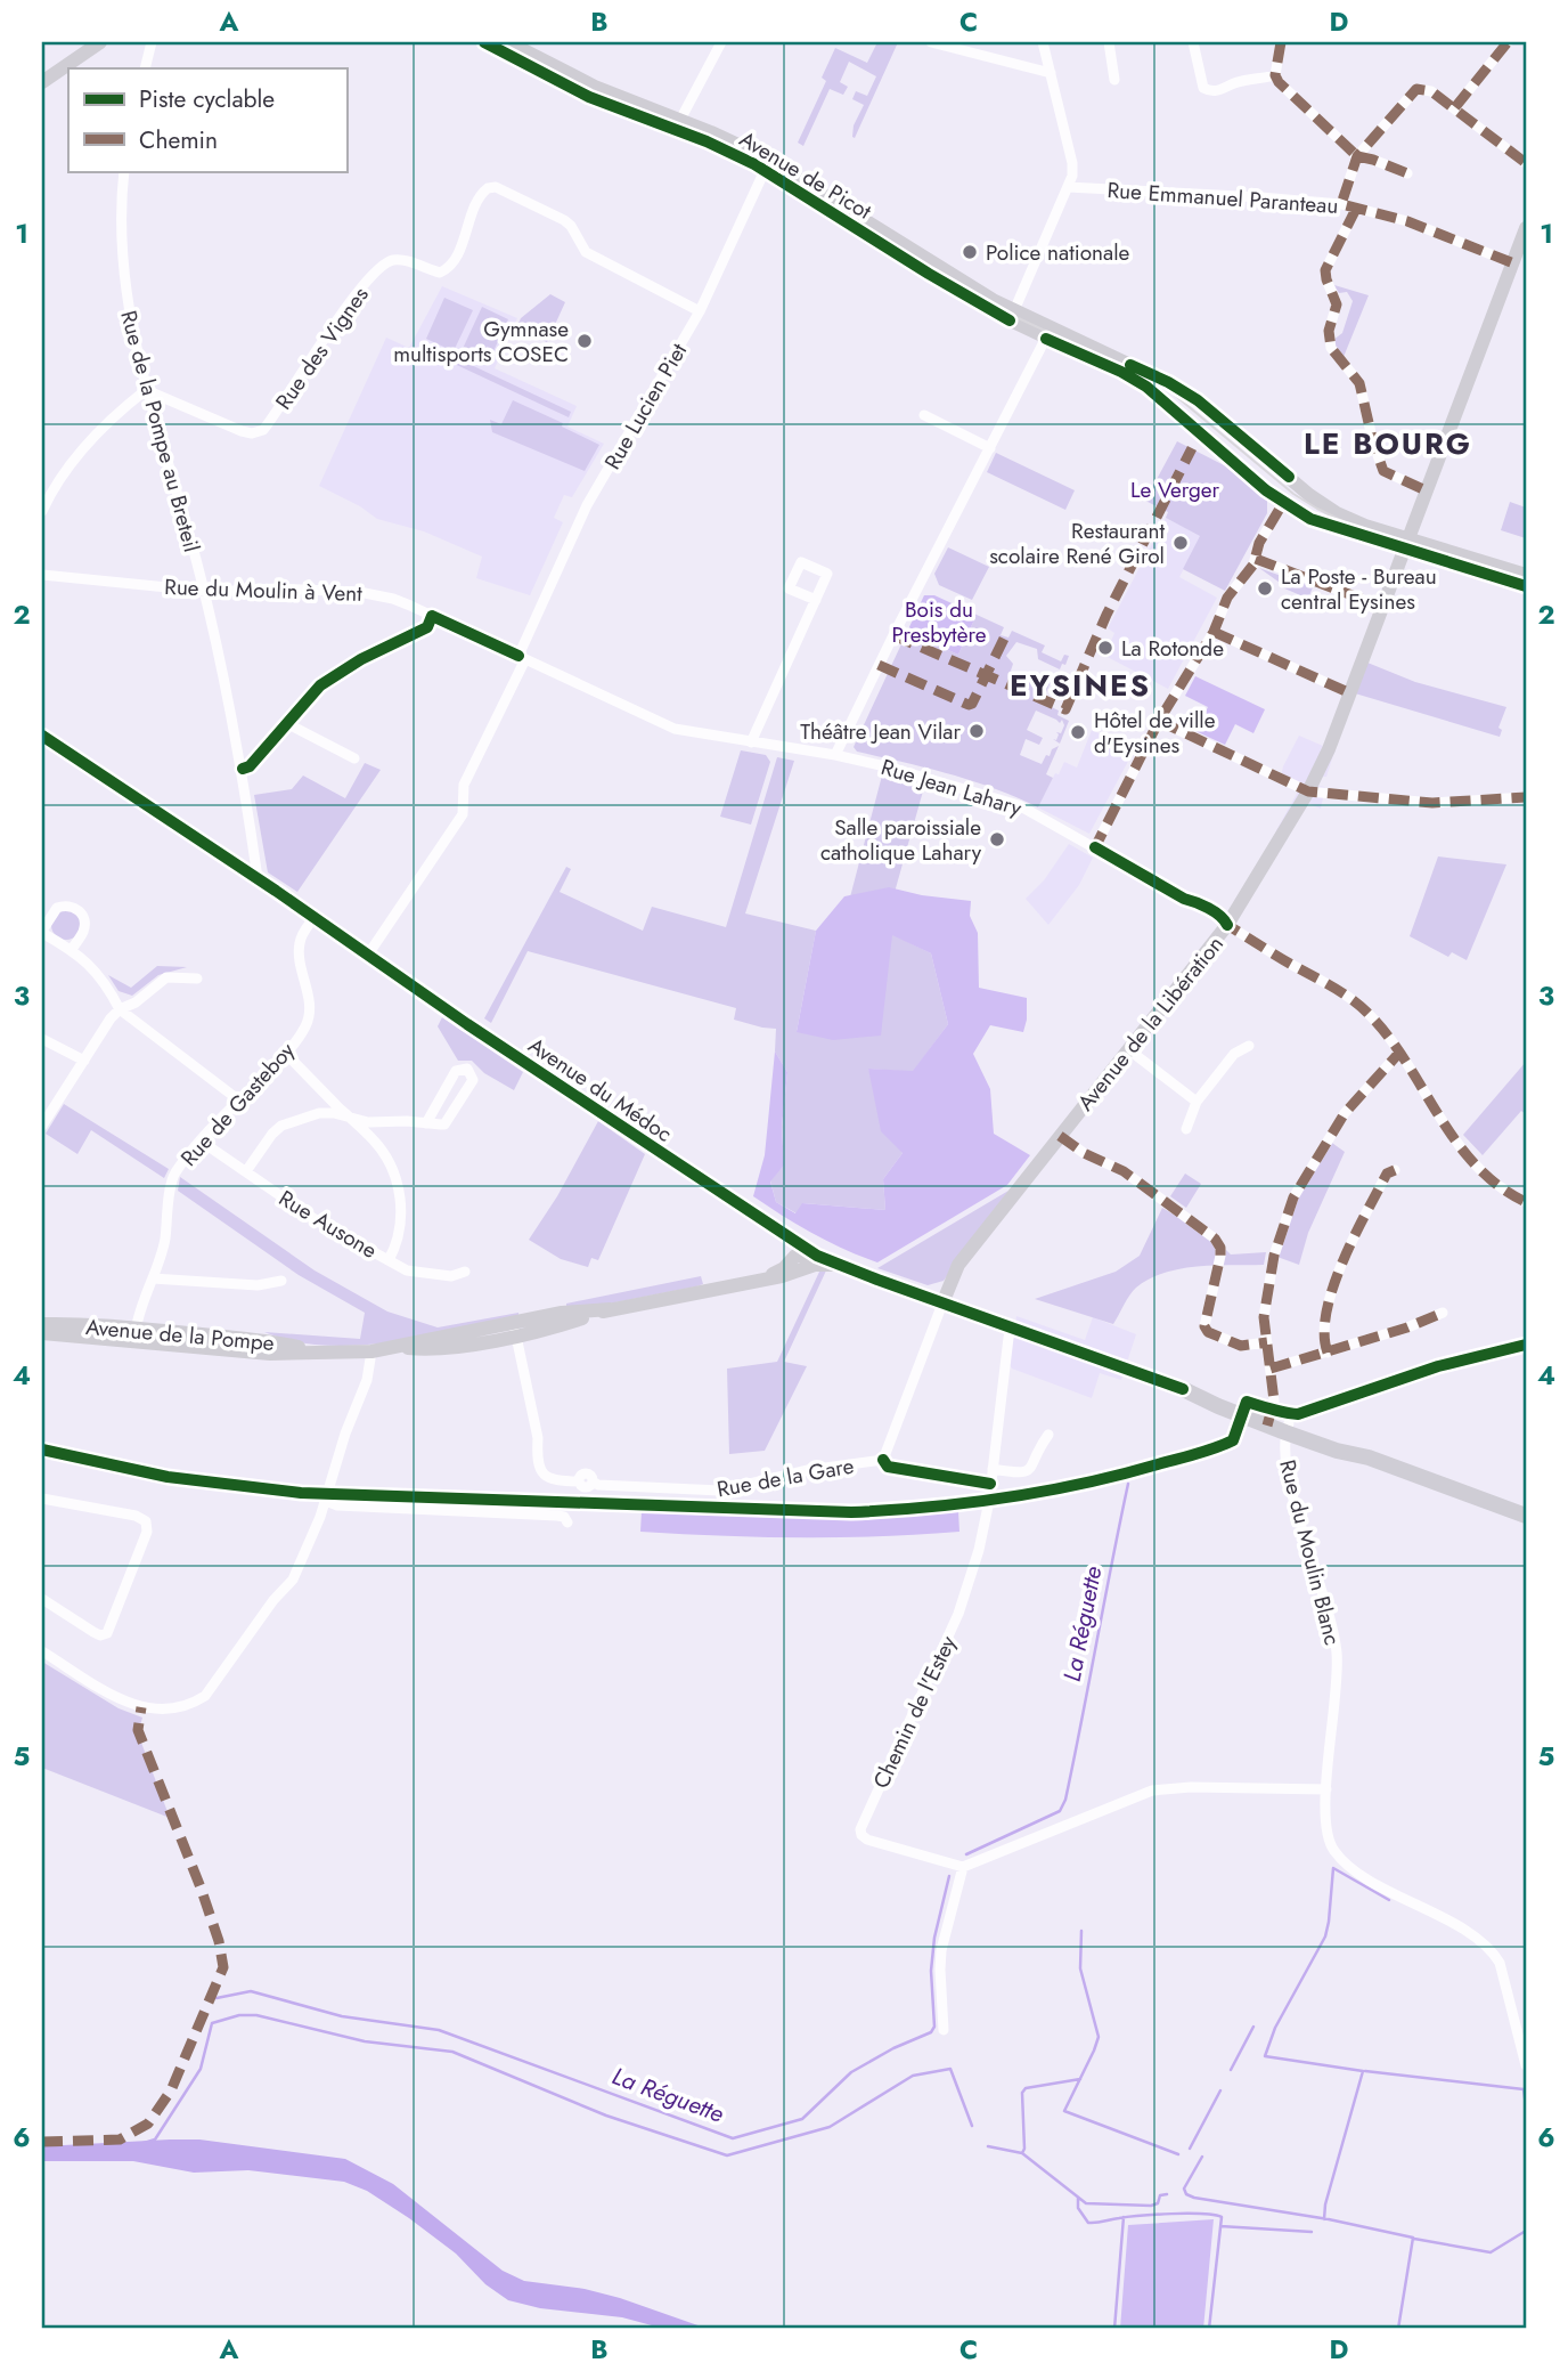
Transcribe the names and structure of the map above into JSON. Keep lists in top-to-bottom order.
{
  "streets": {
    "main road": ["Avenue du Médoc"],
    "street": [
      "Avenue de Picot",
      "Rue Emmanuel Paranteau",
      "Rue des Vignes",
      "Rue Lucien Piet",
      "Rue de la Pompe au Breteil",
      "Rue du Moulin à Vent",
      "Rue Jean Lahary",
      "Avenue de la Libération",
      "Rue de Gasteboy",
      "Rue Ausone",
      "Avenue de la Pompe",
      "Rue de la Gare",
      "Rue du Moulin Blanc",
      "Chemin de l'Estey"
    ]
  },
  "crossings": [
    ["Avenue de Picot", "Rue Lucien Piet"],
    ["Avenue de Picot", "Avenue de la Libération"],
    ["Rue Emmanuel Paranteau", "Avenue de la Libération"],
    ["Rue des Vignes", "Rue Lucien Piet"],
    ["Rue des Vignes", "Rue de la Pompe au Breteil"],
    ["Rue Lucien Piet", "Rue du Moulin à Vent"],
    ["Rue Lucien Piet", "Avenue du Médoc"],
    ["Rue de la Pompe au Breteil", "Rue du Moulin à Vent"],
    ["Rue de la Pompe au Breteil", "Avenue du Médoc"],
    ["Rue du Moulin à Vent", "Rue Jean Lahary"],
    ["Rue Jean Lahary", "Avenue de la Libération"],
    ["Avenue de la Libération", "Avenue du Médoc"],
    ["Avenue de la Libération", "Rue de la Gare"],
    ["Avenue du Médoc", "Rue de Gasteboy"],
    ["Avenue du Médoc", "Avenue de la Pompe"],
    ["Avenue du Médoc", "Rue de la Gare"],
    ["Avenue du Médoc", "Rue du Moulin Blanc"],
    ["Rue de Gasteboy", "Rue Ausone"],
    ["Rue de Gasteboy", "Avenue de la Pompe"],
    ["Avenue de la Pompe", "Rue de la Gare"],
    ["Rue de la Gare", "Chemin de l'Estey"]
  ],
  "districts": ["LE BOURG", "EYSINES"],
  "water": ["La Réguette"],
  "parks": ["Le Verger", "Bois du Presbytère"],
  "places": [
    "Police nationale",
    "Gymnase multisports COSEC",
    "Restaurant scolaire René Girol",
    "La Poste - Bureau central Eysines",
    "La Rotonde",
    "Théâtre Jean Vilar",
    "Hôtel de ville d'Eysines",
    "Salle paroissiale catholique Lahary"
  ],
  "legend": ["Piste cyclable", "Chemin"],
  "grid": {
    "columns": [
      "A",
      "B",
      "C",
      "D"
    ],
    "rows": [
      "1",
      "2",
      "3",
      "4",
      "5",
      "6"
    ]
  }
}
